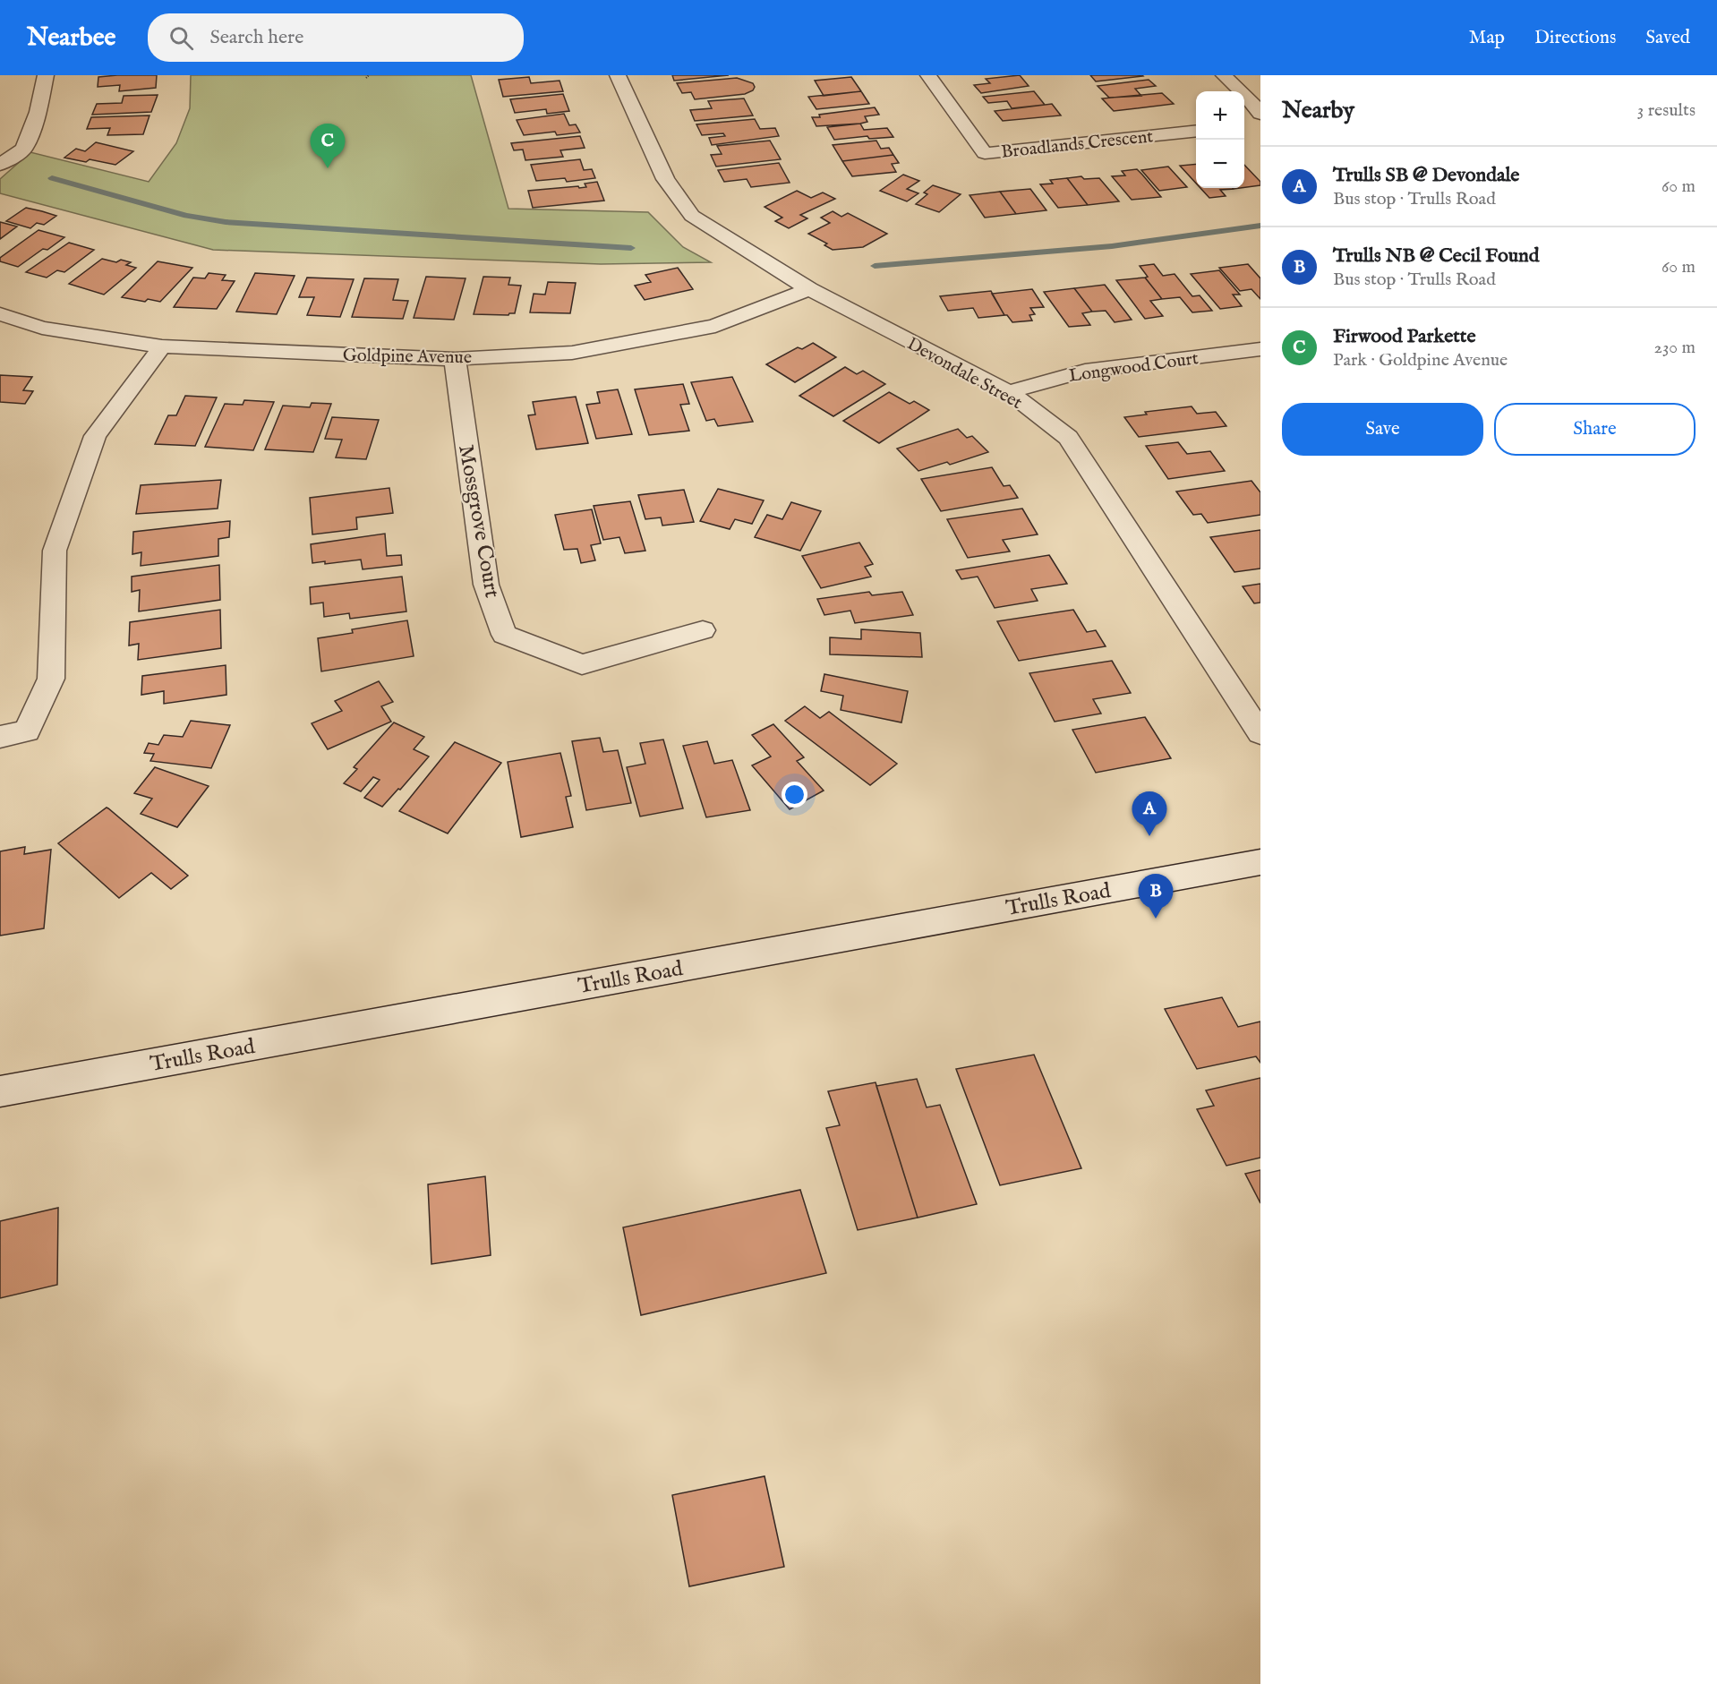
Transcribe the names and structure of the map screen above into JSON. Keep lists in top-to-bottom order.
{
  "streets": {
    "street": [
      "Broadlands Crescent",
      "Goldpine Avenue",
      "Longwood Court",
      "Devondale Street",
      "Mossgrove Court",
      "Trulls Road"
    ]
  },
  "crossings": [
    ["Goldpine Avenue", "Devondale Street"],
    ["Goldpine Avenue", "Mossgrove Court"],
    ["Longwood Court", "Devondale Street"]
  ],
  "page": {
    "header": "Nearbee",
    "search": "Search here",
    "nav": ["Map", "Directions", "Saved"],
    "heading": ["Nearby", "3 results"],
    "map_buttons": ["+", "−"],
    "pins": ["C", "A", "B"],
    "list": [
      {
        "mark": "A",
        "name": "Trulls SB @ Devondale",
        "note": "Bus stop · Trulls Road",
        "value": "60 m"
      },
      {
        "mark": "B",
        "name": "Trulls NB @ Cecil Found",
        "note": "Bus stop · Trulls Road",
        "value": "60 m"
      },
      {
        "mark": "C",
        "name": "Firwood Parkette",
        "note": "Park · Goldpine Avenue",
        "value": "230 m"
      }
    ],
    "buttons": ["Save", "Share"]
  }
}
